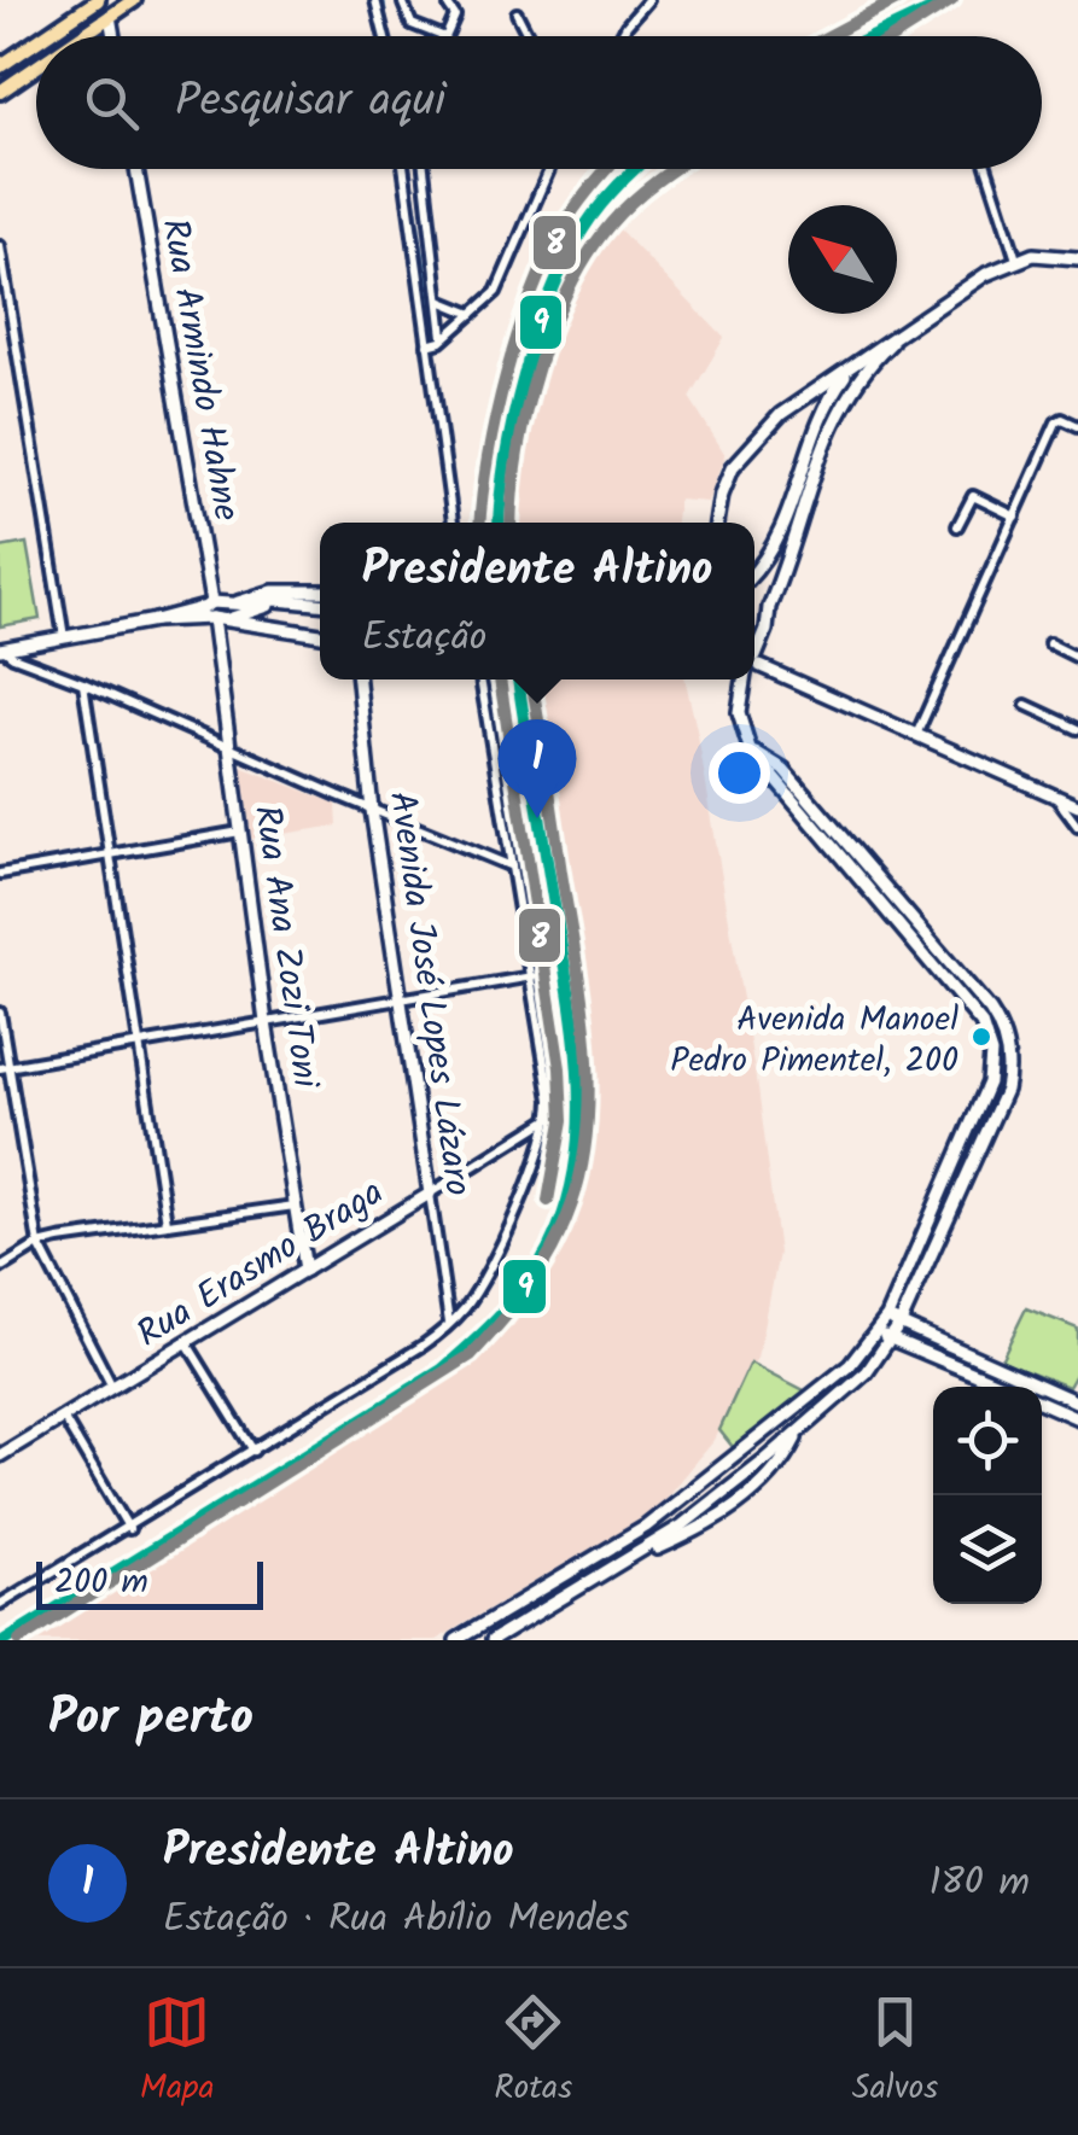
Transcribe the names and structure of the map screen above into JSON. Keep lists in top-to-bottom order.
{
  "streets": {
    "main road": [
      "Rua Armindo Hahne",
      "Rua Ana Zozi Toni",
      "Avenida José Lopes Lázaro",
      "Rua Erasmo Braga"
    ]
  },
  "crossings": [
    ["Rua Ana Zozi Toni", "Rua Erasmo Braga"],
    ["Avenida José Lopes Lázaro", "Rua Erasmo Braga"]
  ],
  "places": ["Avenida Manoel Pedro Pimentel, 200"],
  "lines": ["transit line 9", "transit line 8"],
  "scale_bar": "200 m",
  "north": "top left",
  "page": {
    "search": "Pesquisar aqui",
    "popup": ["Presidente Altino", "Estação"],
    "pins": "1",
    "scale": "200 m",
    "heading": "Por perto",
    "list": [
      {
        "mark": "1",
        "name": "Presidente Altino",
        "note": "Estação · Rua Abílio Mendes",
        "value": "180 m"
      }
    ],
    "nav": ["Mapa", "Rotas", "Salvos"]
  }
}
